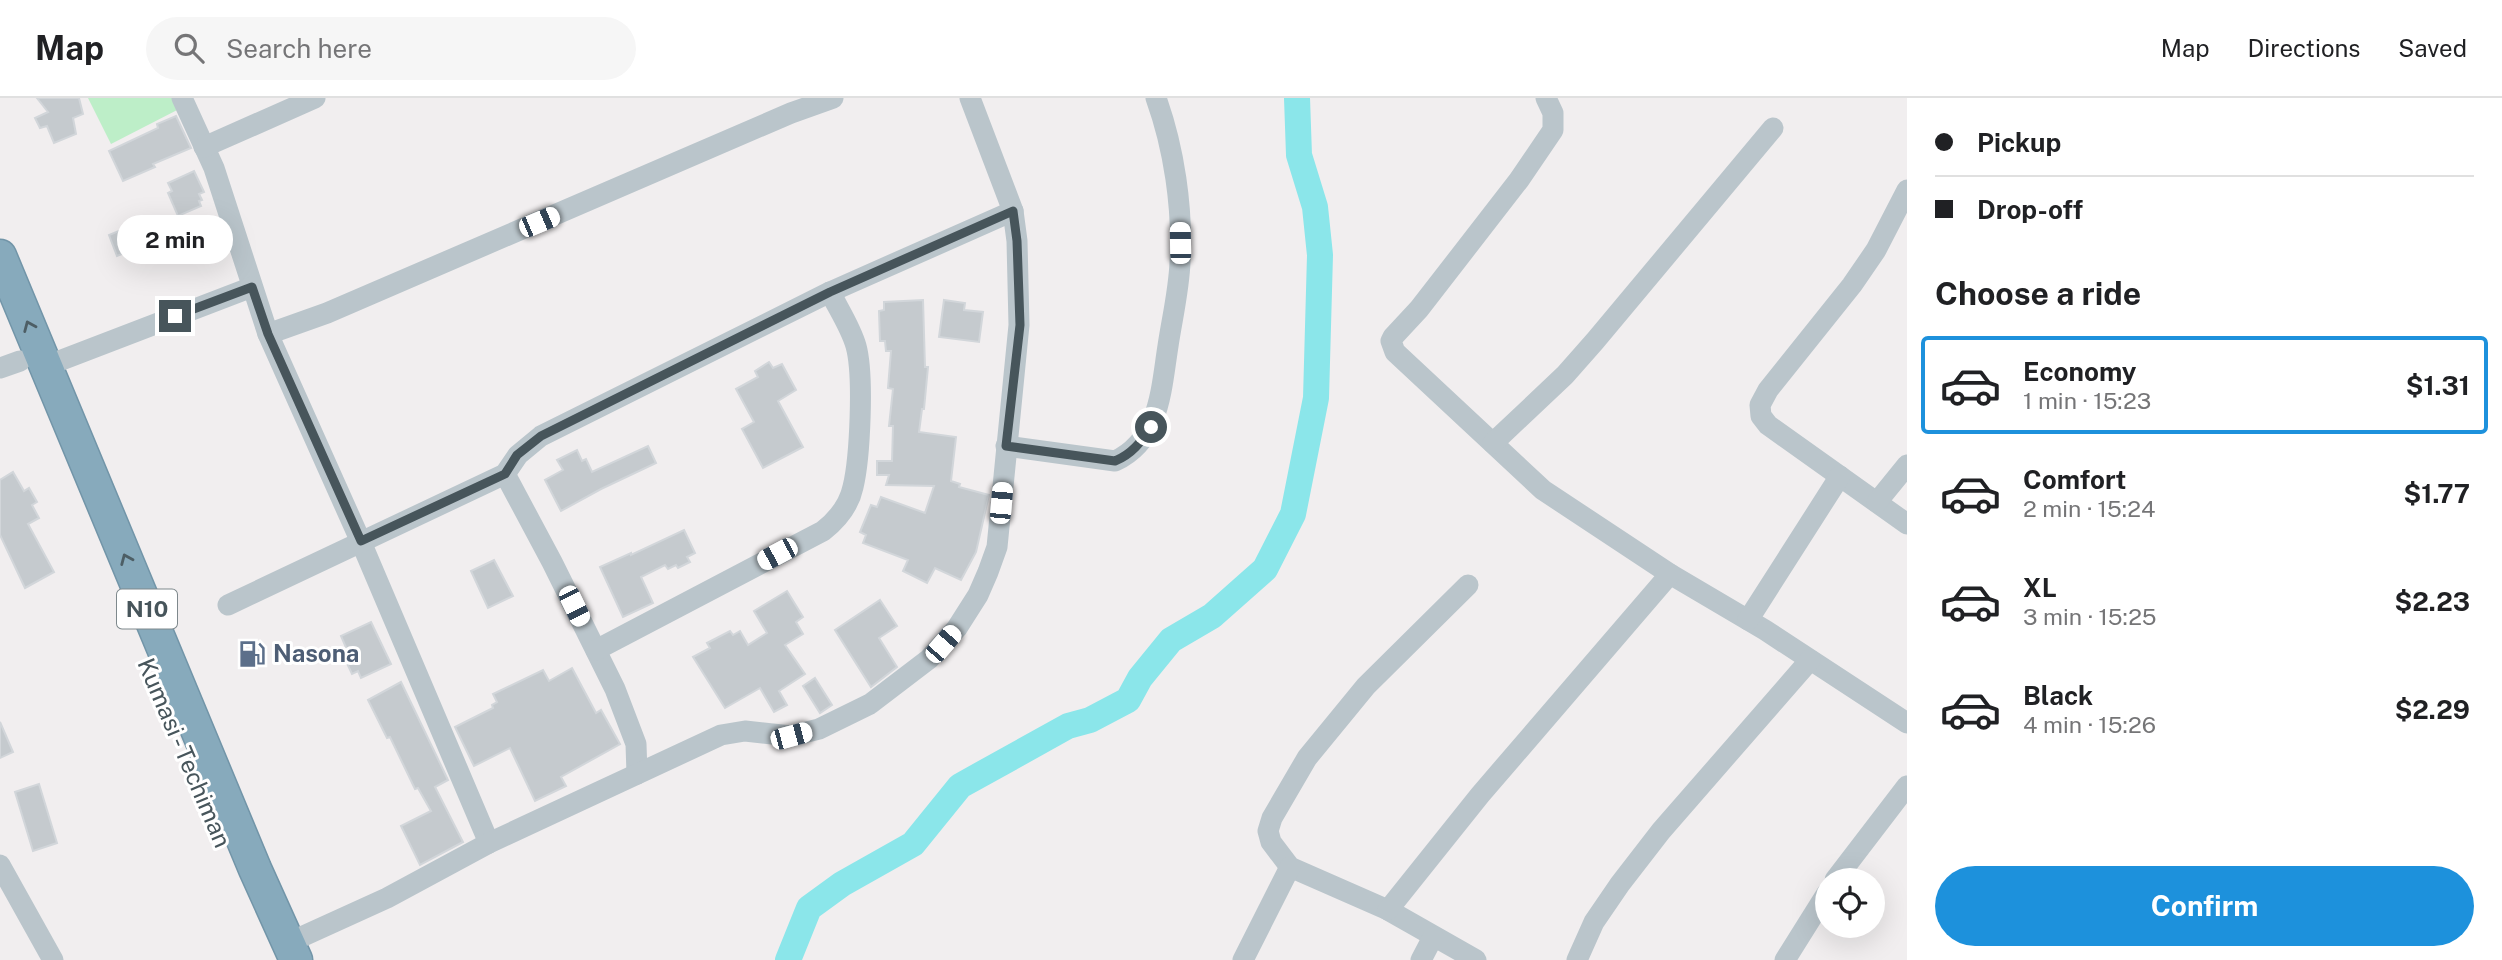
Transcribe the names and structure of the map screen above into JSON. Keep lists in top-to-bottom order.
{
  "streets": {
    "highway": ["N10", "Kumasi - Techiman"]
  },
  "crossings": [
    ["N10", "Kumasi - Techiman"]
  ],
  "places": {
    "fuel station": ["Nasona"]
  },
  "page": {
    "header": "Map",
    "search": "Search here",
    "nav": ["Map", "Directions", "Saved"],
    "banner": ["Pickup", "Drop-off"],
    "bubble": "2 min",
    "heading": "Choose a ride",
    "list": [
      {
        "name": "Economy",
        "note": "1 min · 15:23",
        "value": "$1.31"
      },
      {
        "name": "Comfort",
        "note": "2 min · 15:24",
        "value": "$1.77"
      },
      {
        "name": "XL",
        "note": "3 min · 15:25",
        "value": "$2.23"
      },
      {
        "name": "Black",
        "note": "4 min · 15:26",
        "value": "$2.29"
      }
    ],
    "buttons": "Confirm"
  }
}
